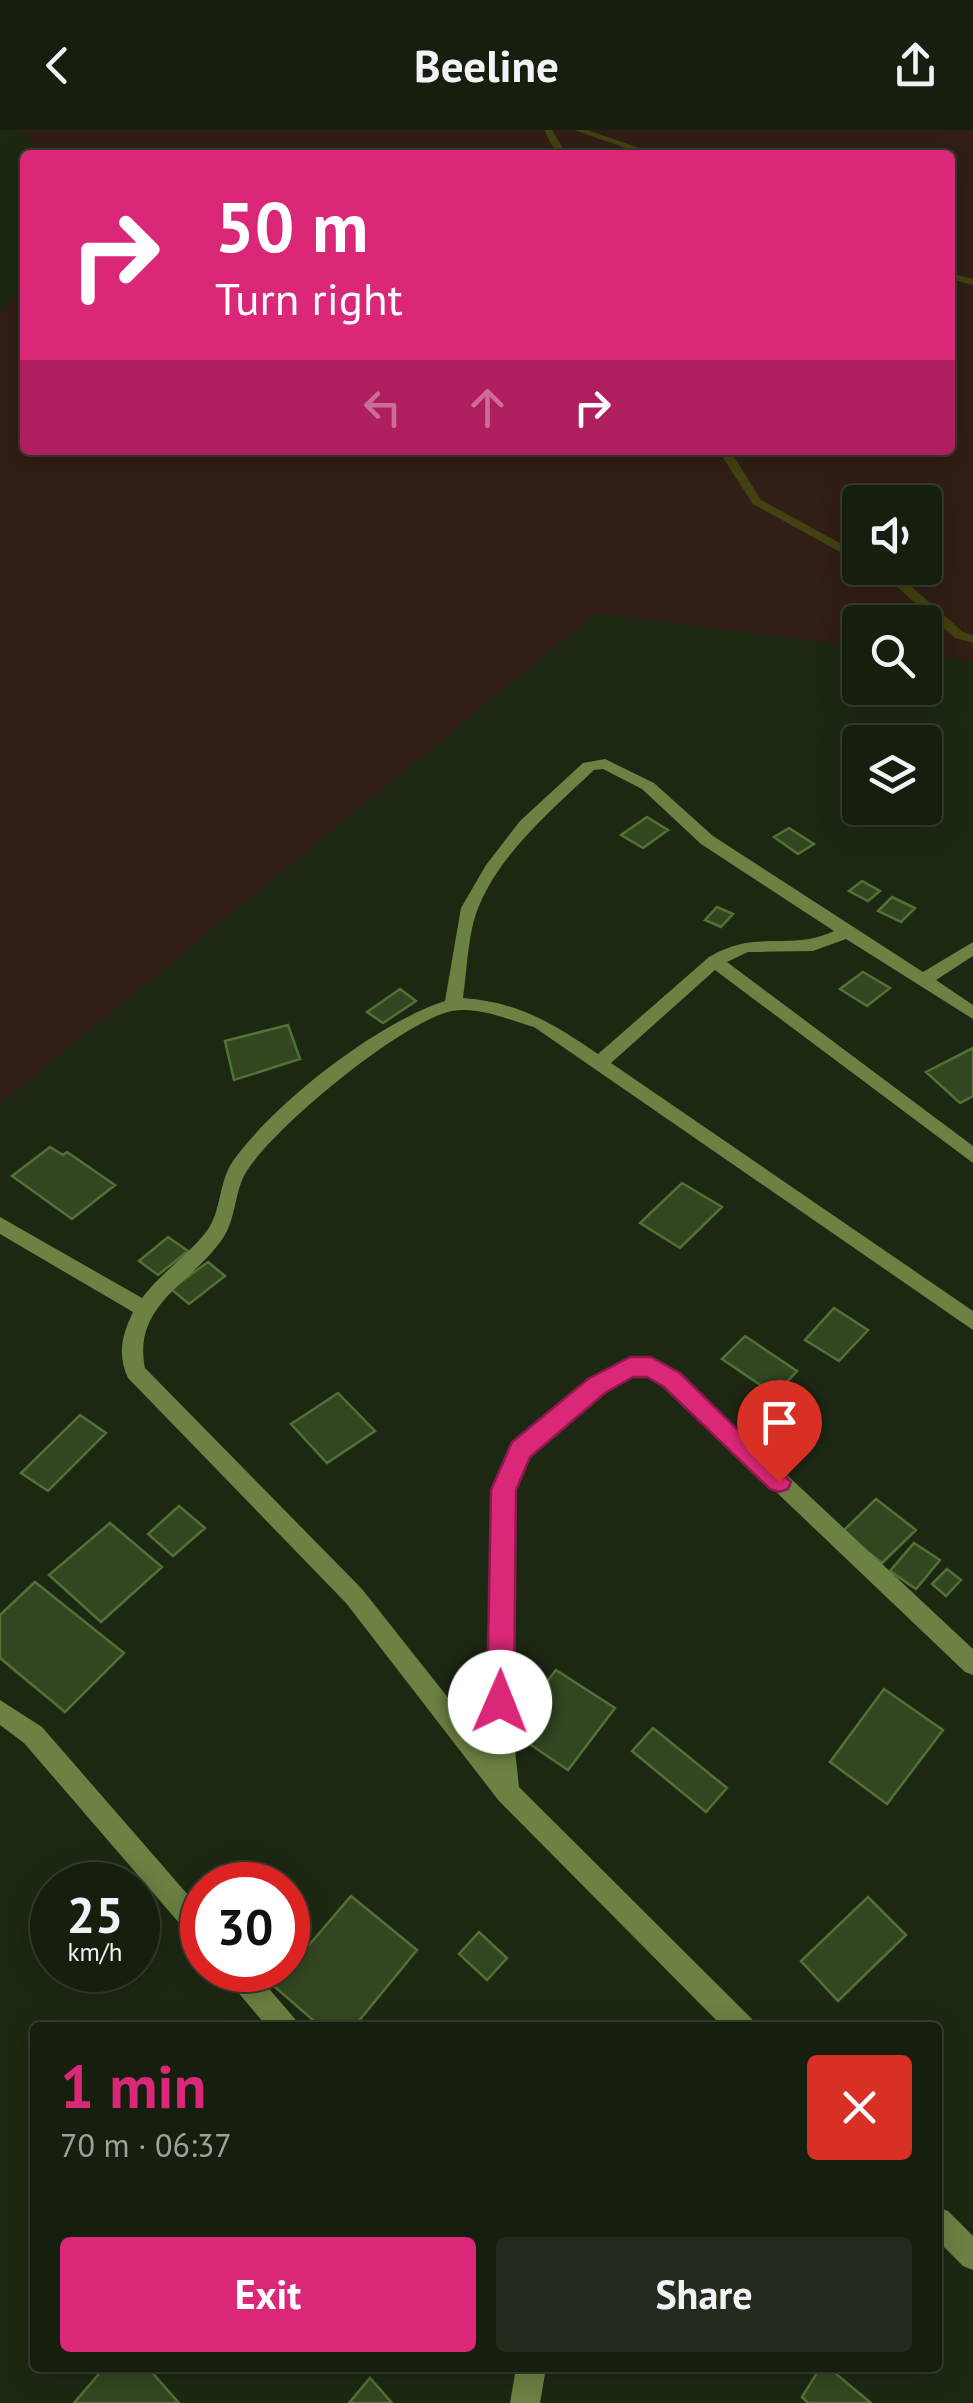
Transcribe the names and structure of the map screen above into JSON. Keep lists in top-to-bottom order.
{
  "page": {
    "header": "Beeline",
    "turn": ["50 m", "Turn right"],
    "speed": "25 km/h",
    "limit": "30",
    "heading": ["1 min", "70 m · 06:37"],
    "buttons": ["Exit", "Share"]
  }
}
